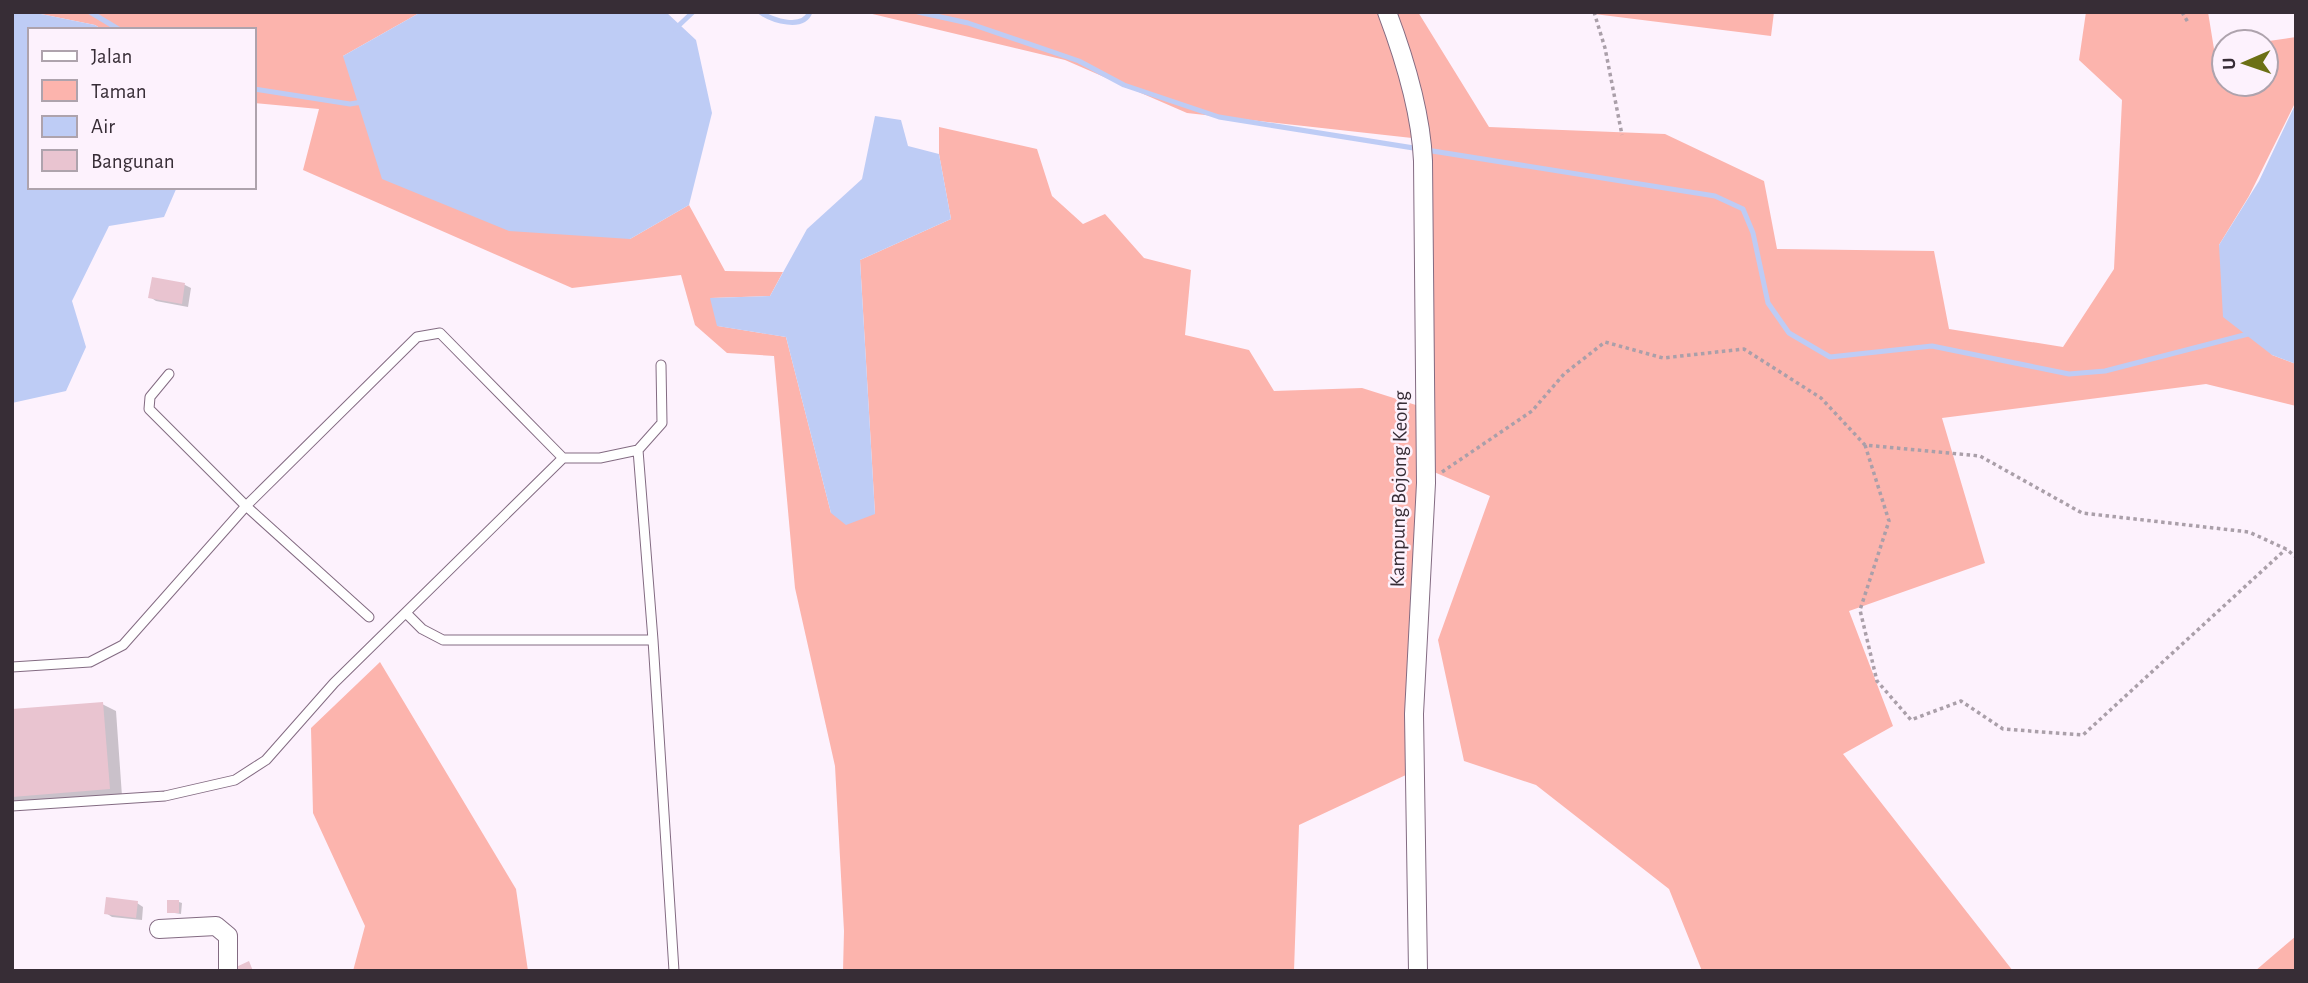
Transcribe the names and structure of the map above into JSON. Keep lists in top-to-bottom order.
{
  "streets": {
    "street": ["Kampung Bojong Keong"]
  },
  "legend": [
    "Jalan",
    "Taman",
    "Air",
    "Bangunan"
  ],
  "north": "left"
}
